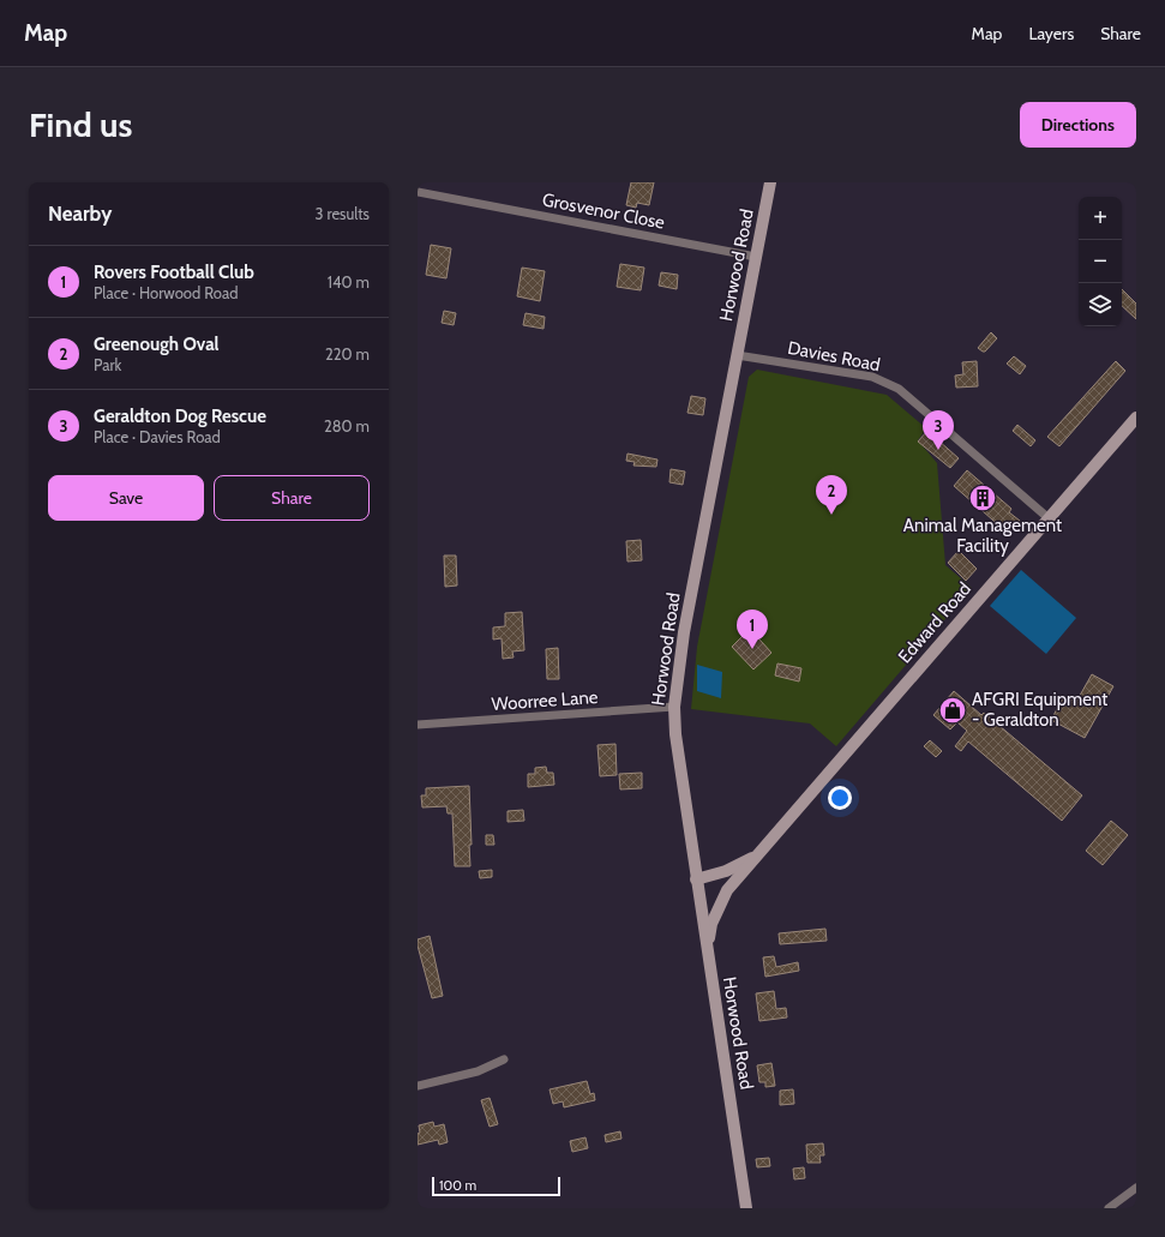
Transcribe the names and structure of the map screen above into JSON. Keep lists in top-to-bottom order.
{
  "streets": {
    "main road": ["Horwood Road", "Edward Road"],
    "street": ["Grosvenor Close", "Davies Road", "Woorree Lane"]
  },
  "crossings": [
    ["Grosvenor Close", "Horwood Road"],
    ["Horwood Road", "Davies Road"],
    ["Horwood Road", "Edward Road"],
    ["Horwood Road", "Woorree Lane"],
    ["Davies Road", "Edward Road"]
  ],
  "places": {
    "building": ["Animal Management Facility"],
    "shop": ["AFGRI Equipment - Geraldton"]
  },
  "scale_bar": "100 m",
  "page": {
    "header": "Map",
    "nav": ["Map", "Layers", "Share"],
    "buttons": [
      "Directions",
      ["Save", "Share"]
    ],
    "title": "Find us",
    "heading": ["Nearby", "3 results"],
    "map_buttons": ["+", "−"],
    "list": [
      {
        "mark": "1",
        "name": "Rovers Football Club",
        "note": "Place · Horwood Road",
        "value": "140 m"
      },
      {
        "mark": "2",
        "name": "Greenough Oval",
        "note": "Park",
        "value": "220 m"
      },
      {
        "mark": "3",
        "name": "Geraldton Dog Rescue",
        "note": "Place · Davies Road",
        "value": "280 m"
      }
    ],
    "pins": ["3", "2", "1"],
    "scale": "100 m"
  }
}
